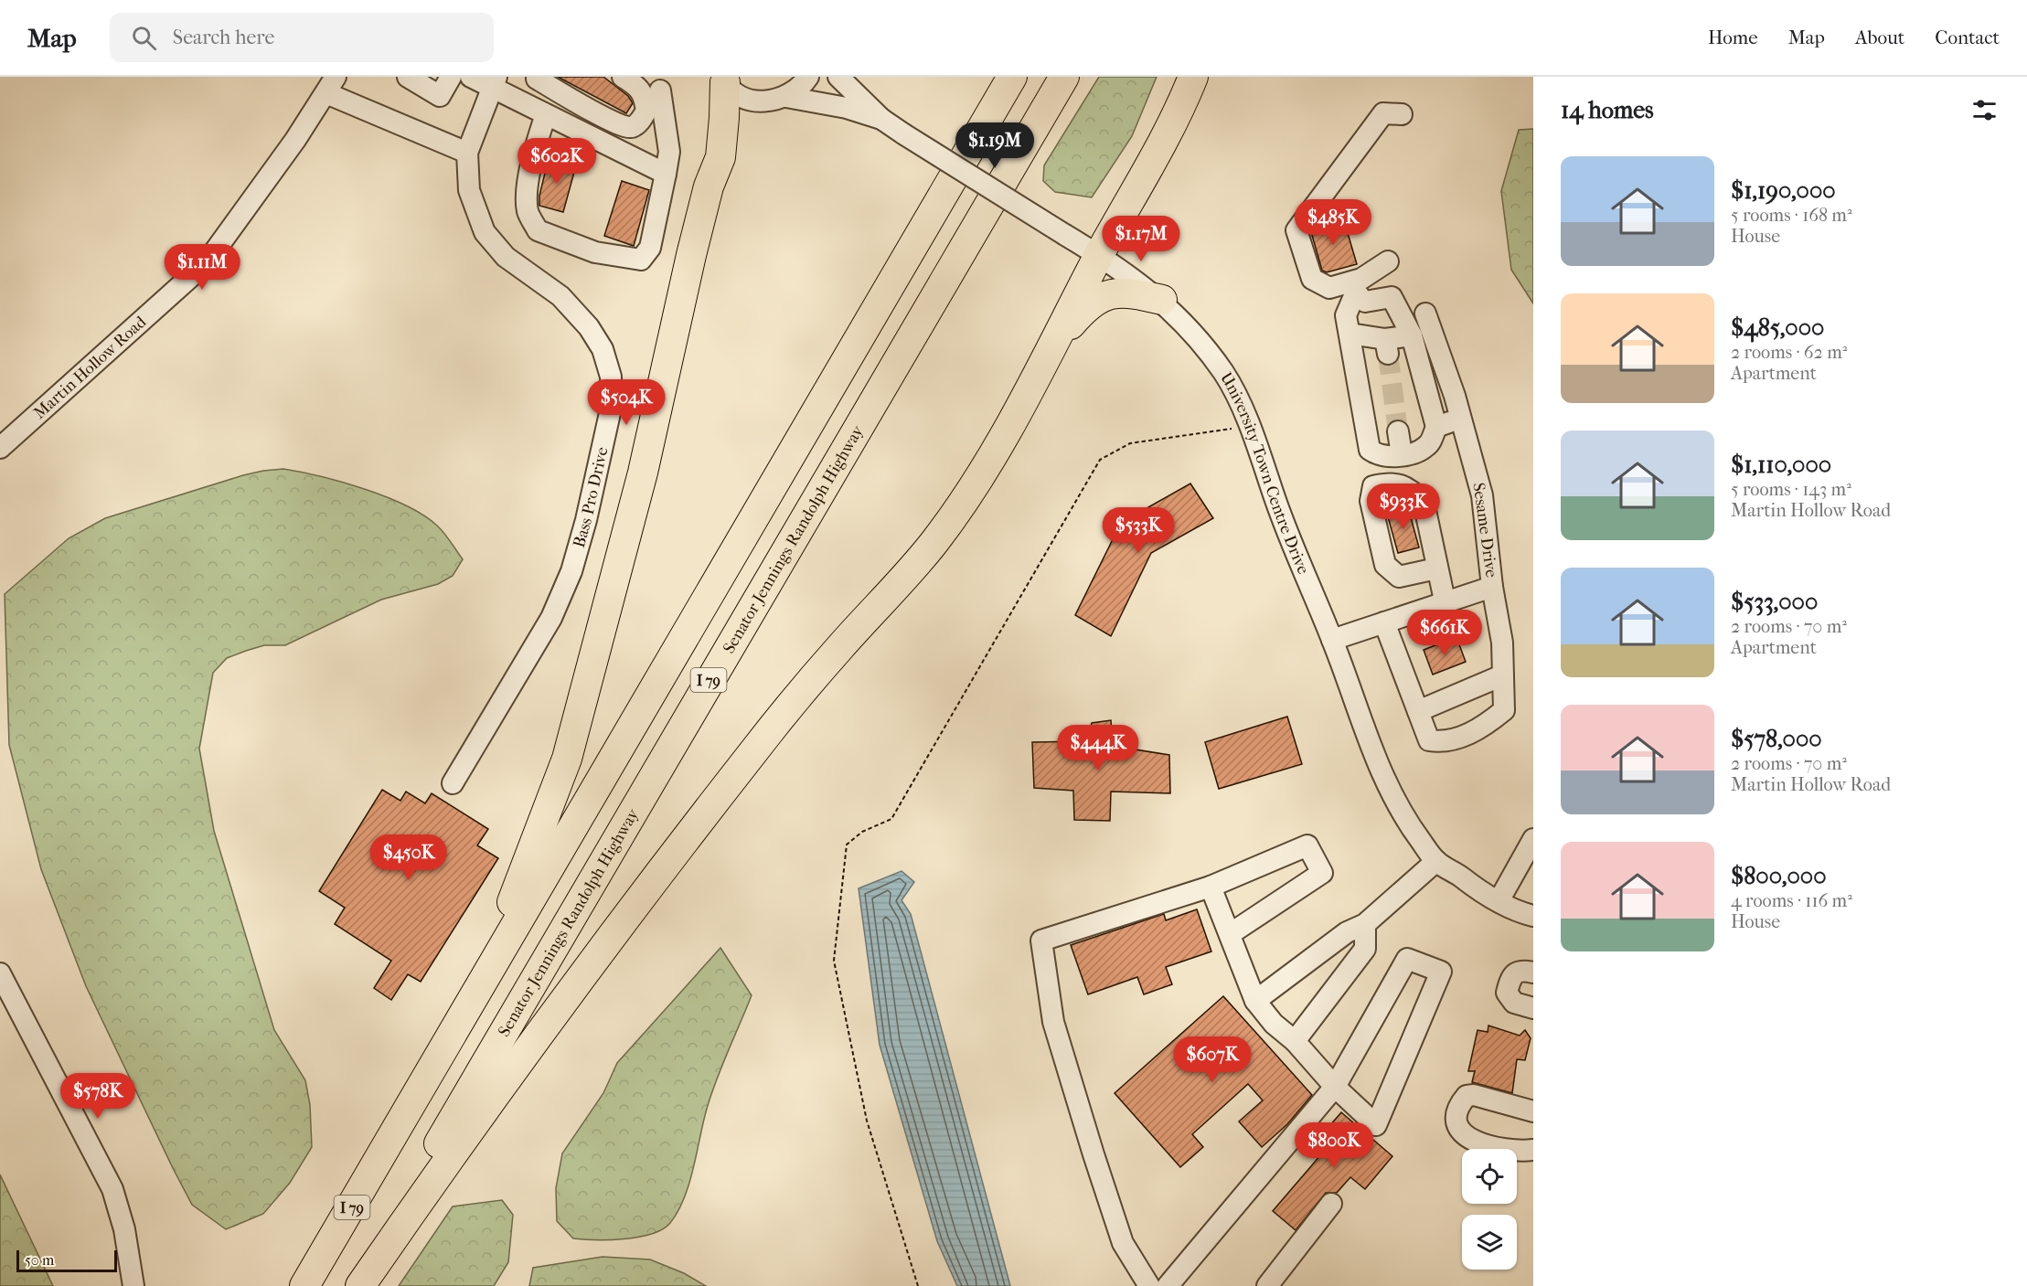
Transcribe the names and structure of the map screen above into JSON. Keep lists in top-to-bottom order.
{
  "streets": {
    "highway": ["Senator Jennings Randolph Highway", "I 79"],
    "street": [
      "Martin Hollow Road",
      "University Town Centre Drive",
      "Bass Pro Drive",
      "Sesame Drive"
    ]
  },
  "crossings": [
    ["University Town Centre Drive", "Sesame Drive"]
  ],
  "scale_bar": "50 m",
  "page": {
    "header": "Map",
    "search": "Search here",
    "nav": [
      "Home",
      "Map",
      "About",
      "Contact"
    ],
    "heading": "14 homes",
    "price": [
      "$1.19M",
      "$602K",
      "$485K",
      "$1.17M",
      "$1.11M",
      "$504K",
      "$933K",
      "$533K",
      "$661K",
      "$444K",
      "$450K",
      "$607K",
      "$578K",
      "$800K"
    ],
    "list": [
      {
        "name": "$1,190,000",
        "note": "5 rooms · 168 m² · House"
      },
      {
        "name": "$485,000",
        "note": "2 rooms · 62 m² · Apartment"
      },
      {
        "name": "$1,110,000",
        "note": "5 rooms · 143 m² · Martin Hollow Road"
      },
      {
        "name": "$533,000",
        "note": "2 rooms · 70 m² · Apartment"
      },
      {
        "name": "$578,000",
        "note": "2 rooms · 70 m² · Martin Hollow Road"
      },
      {
        "name": "$800,000",
        "note": "4 rooms · 116 m² · House"
      }
    ],
    "scale": "50 m"
  }
}
